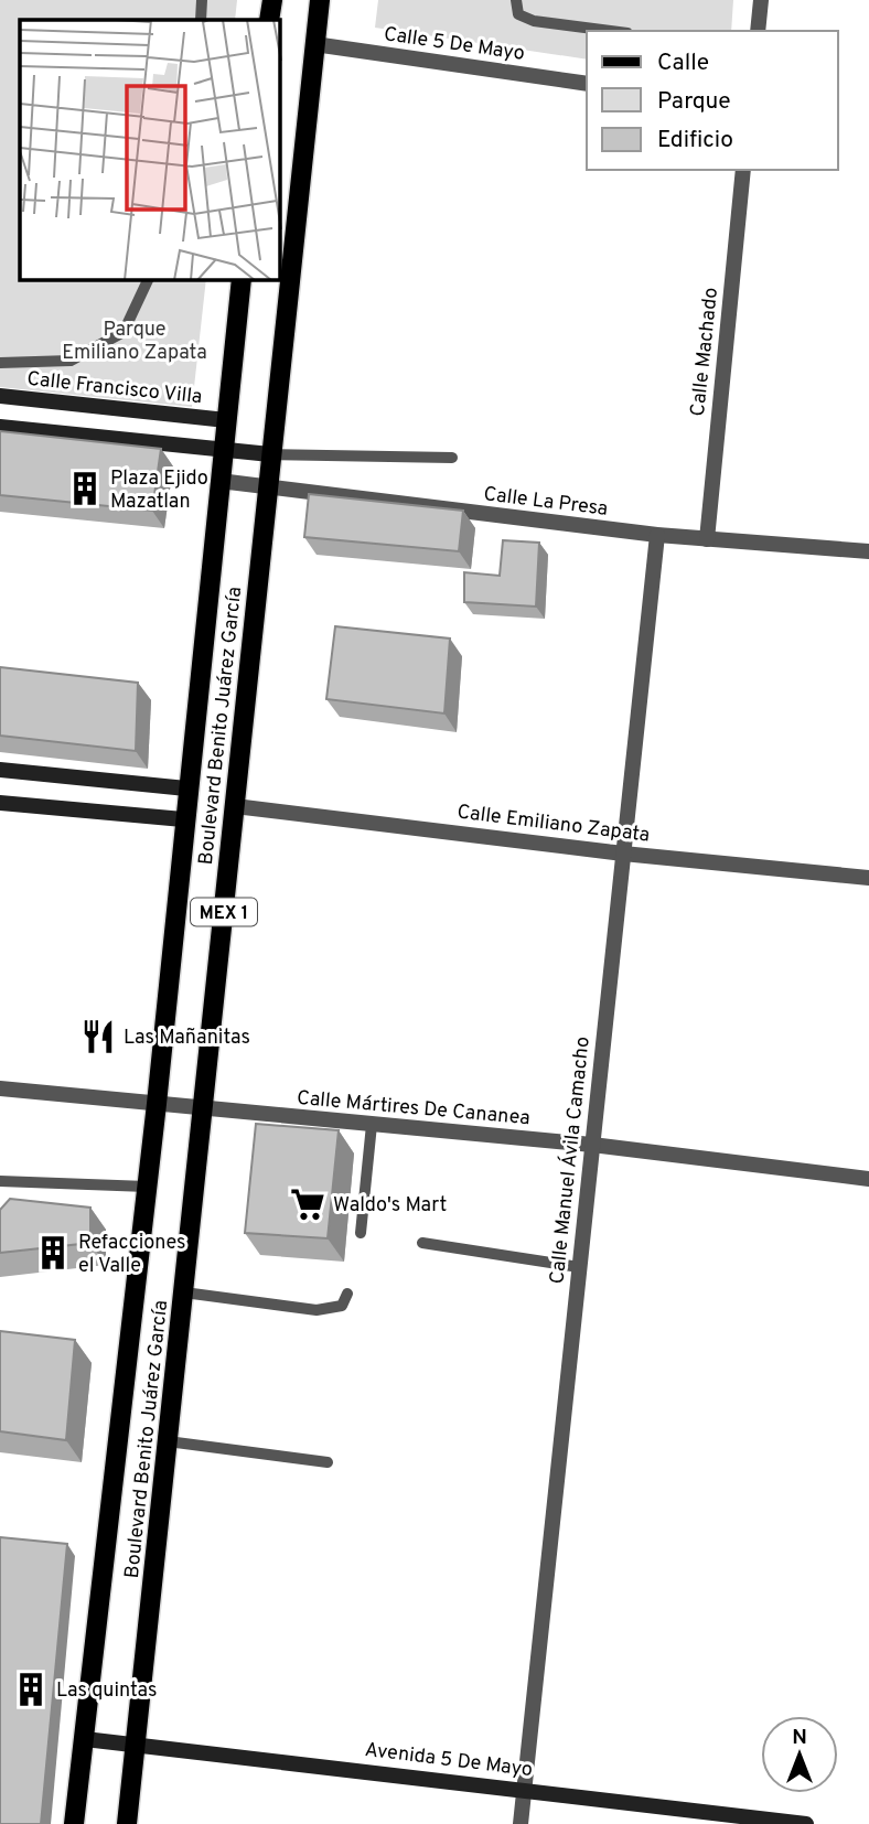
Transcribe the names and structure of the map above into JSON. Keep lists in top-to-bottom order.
{
  "streets": {
    "main road": ["Boulevard Benito Juárez García", "MEX 1"],
    "street": [
      "Calle 5 De Mayo",
      "Calle Machado",
      "Calle Francisco Villa",
      "Calle La Presa",
      "Calle Emiliano Zapata",
      "Calle Mártires De Cananea",
      "Calle Manuel Ávila Camacho",
      "Avenida 5 De Mayo"
    ]
  },
  "crossings": [
    ["Calle 5 De Mayo", "Boulevard Benito Juárez García"],
    ["Calle Machado", "Calle La Presa"],
    ["Calle Francisco Villa", "Boulevard Benito Juárez García"],
    ["Calle La Presa", "Boulevard Benito Juárez García"],
    ["Calle La Presa", "Calle Manuel Ávila Camacho"],
    ["Boulevard Benito Juárez García", "Calle Emiliano Zapata"],
    ["Boulevard Benito Juárez García", "Calle Mártires De Cananea"],
    ["Boulevard Benito Juárez García", "Avenida 5 De Mayo"],
    ["Calle Emiliano Zapata", "Calle Manuel Ávila Camacho"],
    ["Calle Mártires De Cananea", "Calle Manuel Ávila Camacho"],
    ["Calle Manuel Ávila Camacho", "Avenida 5 De Mayo"]
  ],
  "parks": ["Parque Emiliano Zapata"],
  "places": {
    "building": ["Plaza Ejido Mazatlan", "Refacciones el Valle", "Las quintas"],
    "restaurant": ["Las Mañanitas"],
    "supermarket": ["Waldo's Mart"]
  },
  "legend": ["Calle", "Parque", "Edificio"],
  "north": "top"
}
